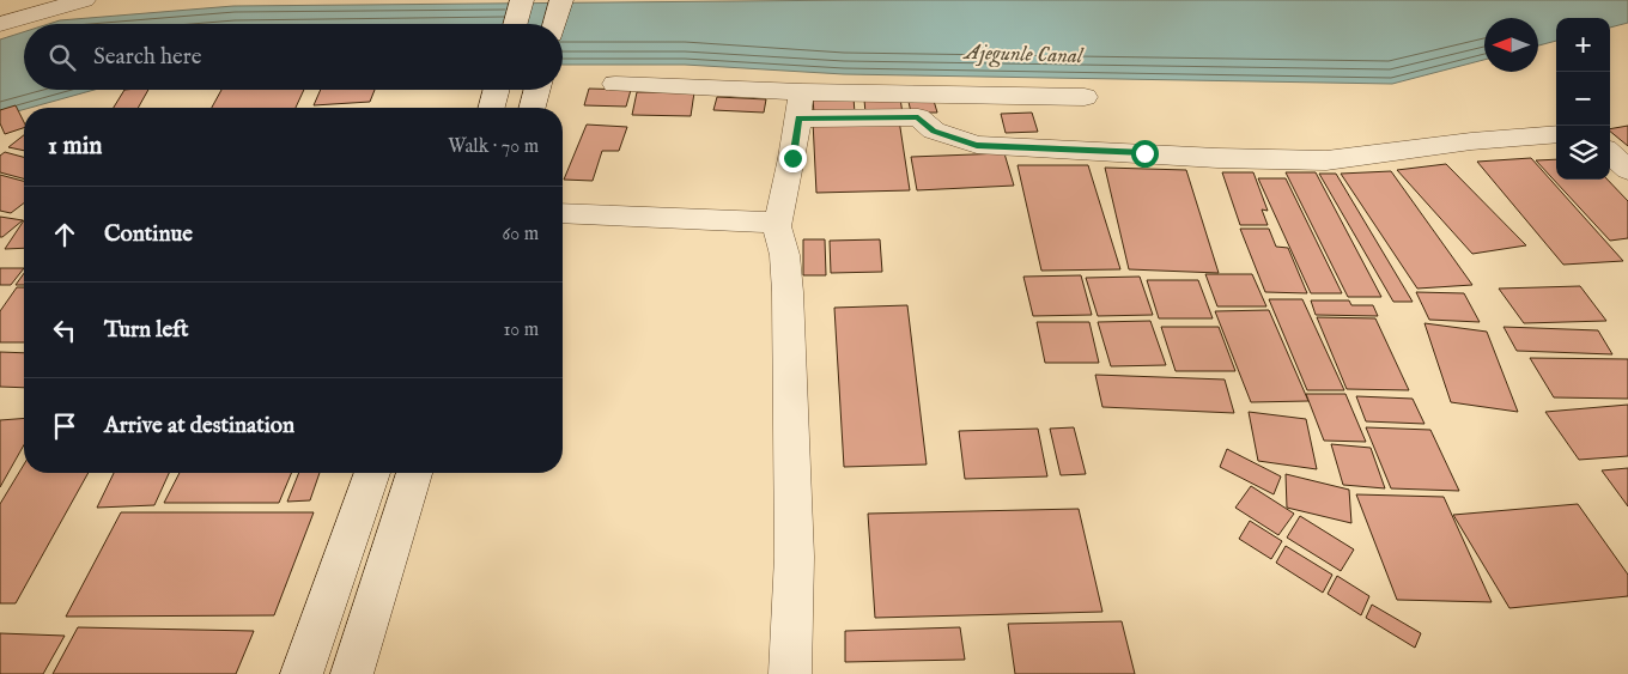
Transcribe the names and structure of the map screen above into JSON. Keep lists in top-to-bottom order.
{
  "water": ["Ajegunle Canal"],
  "north": "left",
  "page": {
    "map_buttons": ["+", "−"],
    "search": "Search here",
    "heading": ["1 min", "Walk · 70 m"],
    "list": [
      ["Continue", "60 m"],
      ["Turn left", "10 m"],
      "Arrive at destination"
    ]
  }
}
